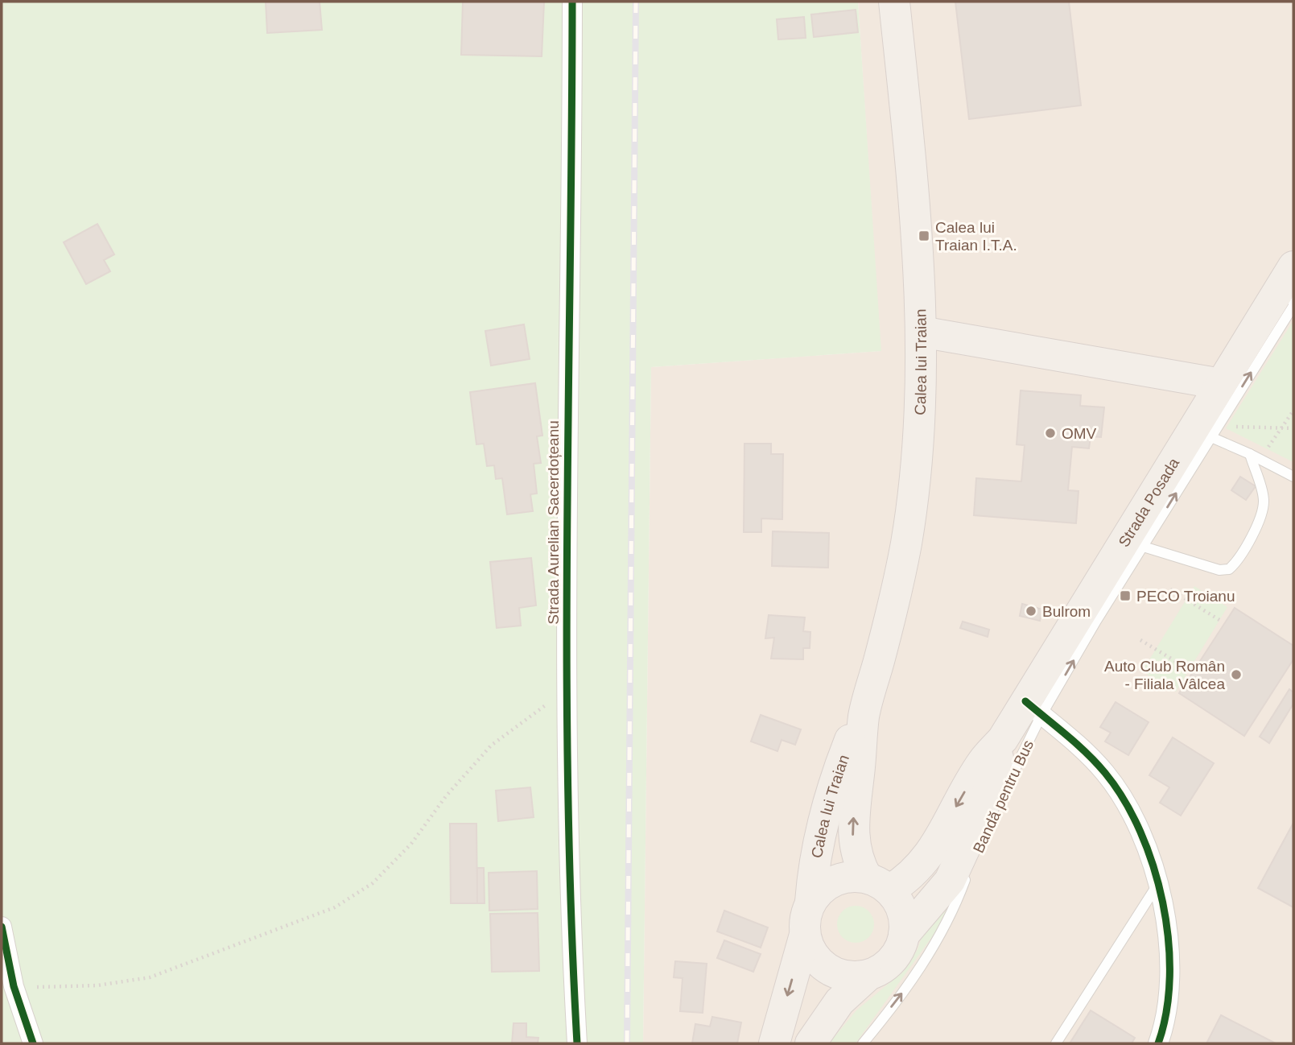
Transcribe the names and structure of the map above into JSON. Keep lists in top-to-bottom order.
{
  "streets": {
    "main road": ["Calea lui Traian", "Strada Posada"],
    "street": ["Strada Aurelian Sacerdoțeanu"],
    "lane": ["Bandă pentru Bus"]
  },
  "crossings": [
    ["Calea lui Traian", "Strada Posada"],
    ["Strada Posada", "Bandă pentru Bus"]
  ],
  "one_way": ["Bandă pentru Bus"],
  "places": {
    "transit": ["Calea lui Traian I.T.A.", "PECO Troianu"],
    "other": ["OMV", "Bulrom", "Auto Club Român - Filiala Vâlcea"]
  }
}
